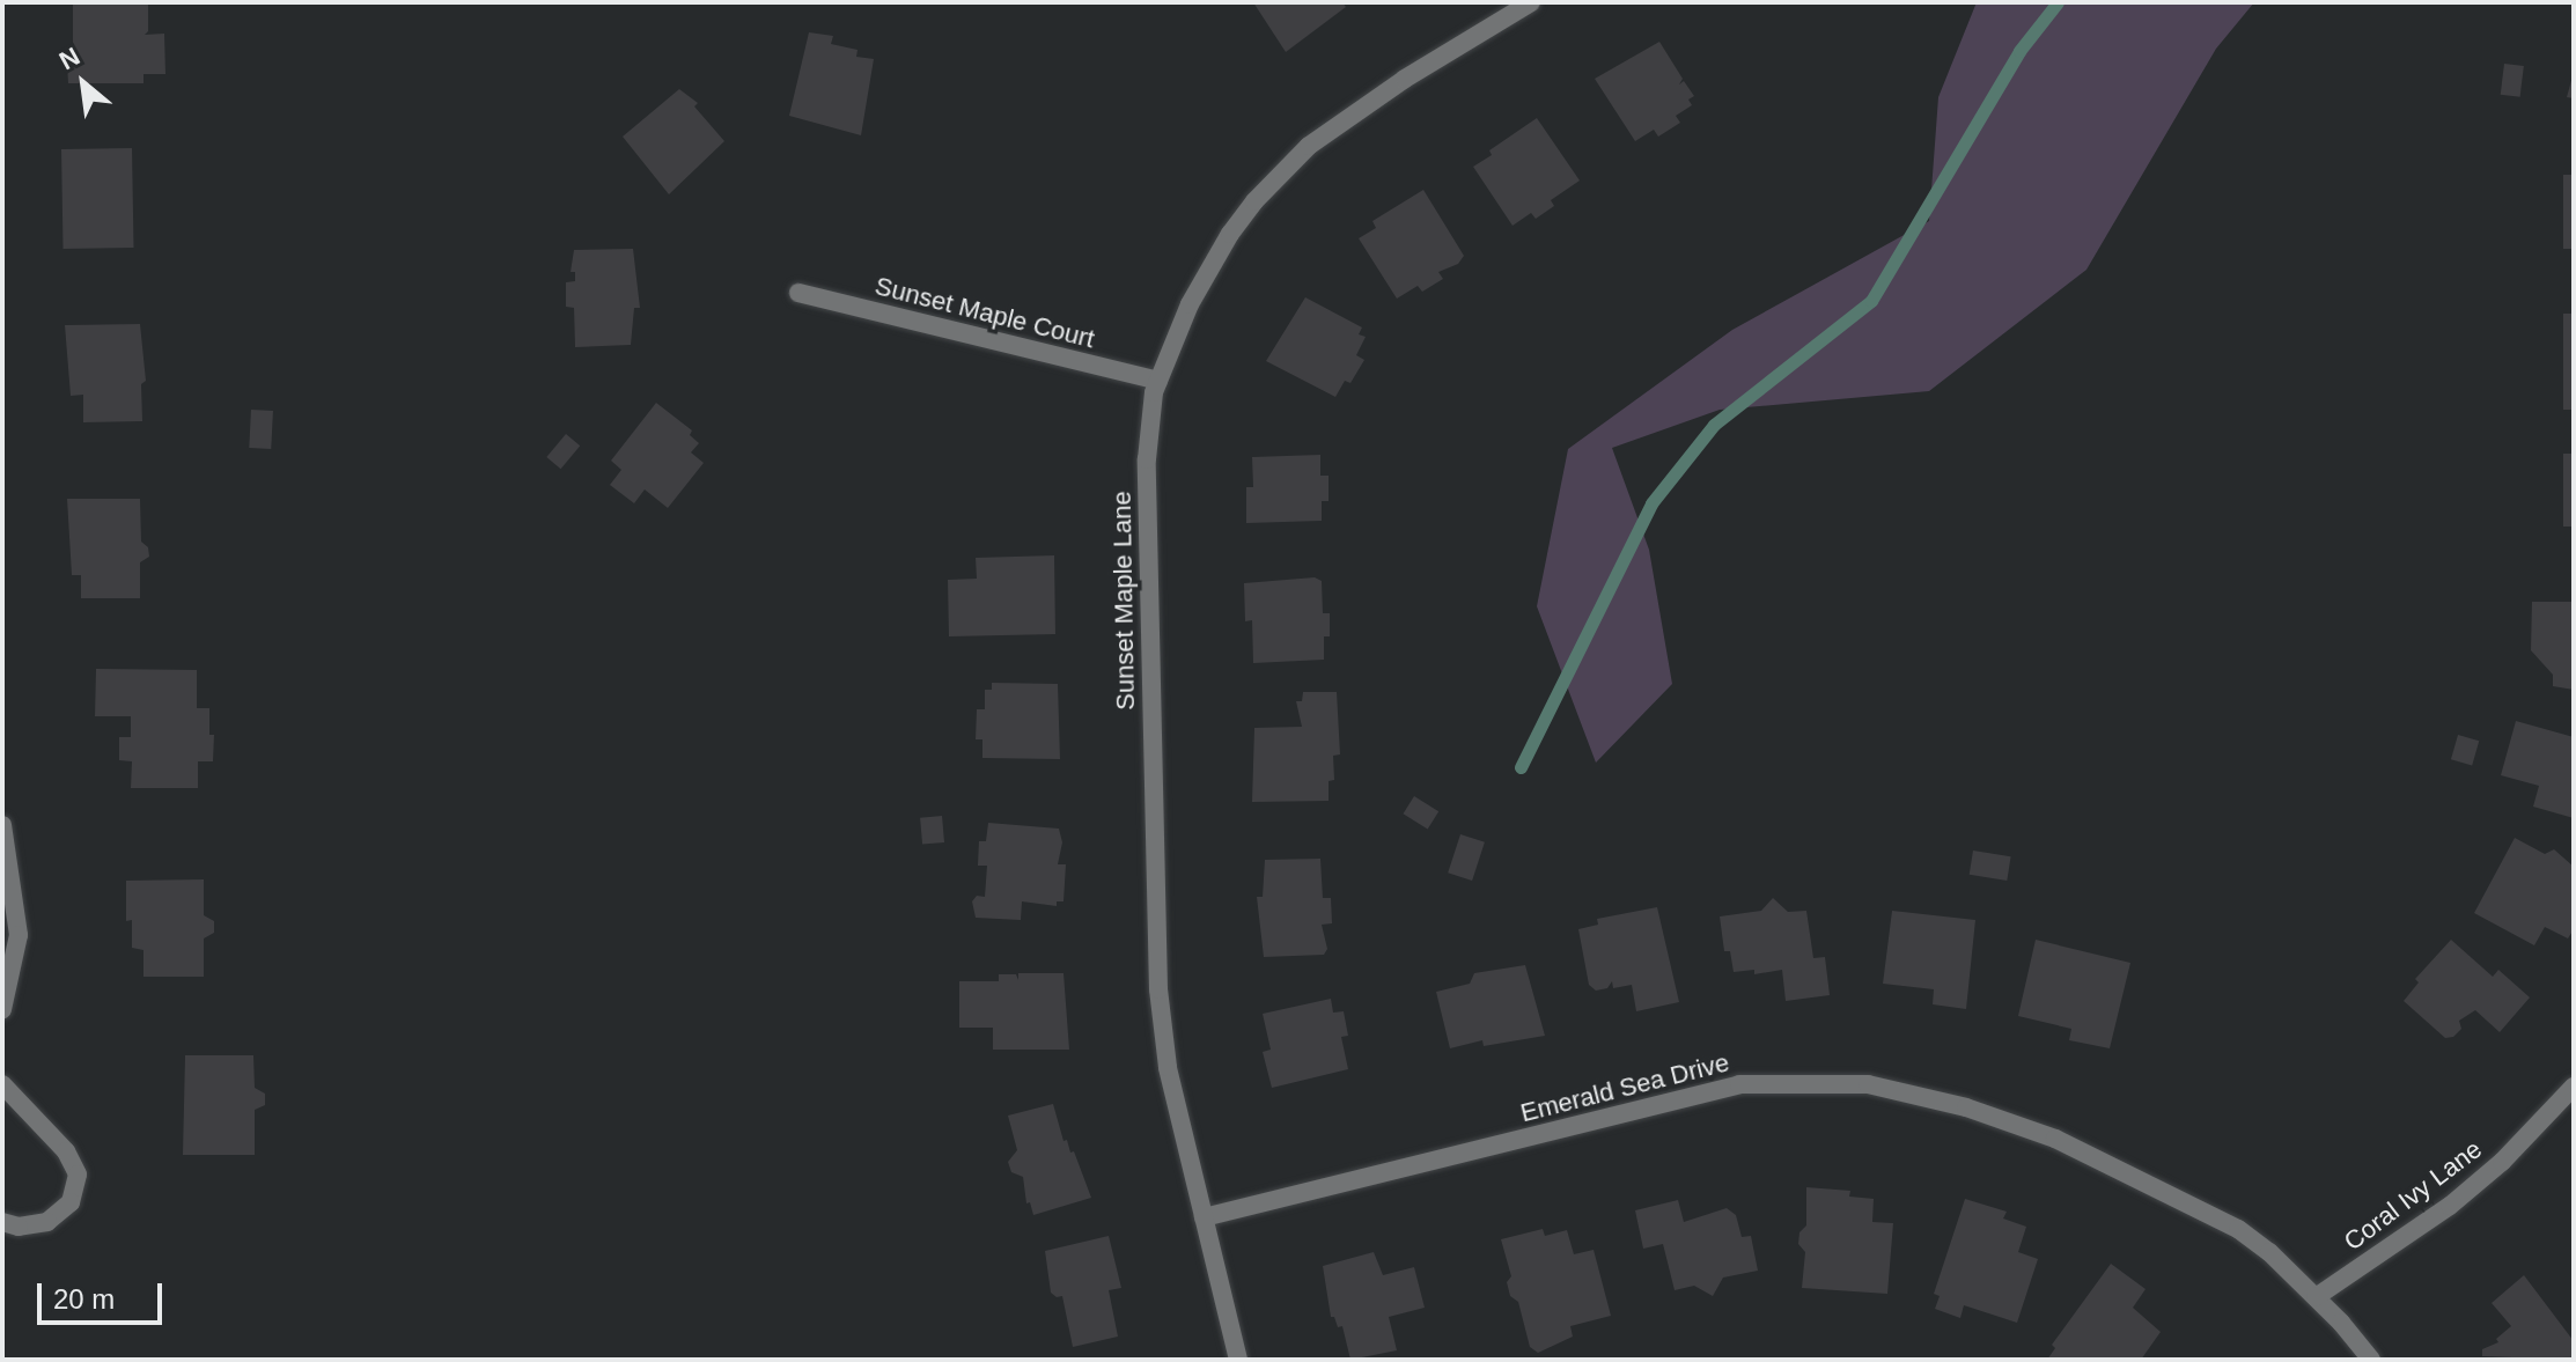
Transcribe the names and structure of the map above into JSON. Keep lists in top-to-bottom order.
{
  "streets": {
    "street": [
      "Sunset Maple Court",
      "Sunset Maple Lane",
      "Emerald Sea Drive",
      "Coral Ivy Lane"
    ]
  },
  "crossings": [
    ["Sunset Maple Court", "Sunset Maple Lane"],
    ["Sunset Maple Lane", "Emerald Sea Drive"],
    ["Emerald Sea Drive", "Coral Ivy Lane"]
  ],
  "scale_bar": "20 m",
  "north": "top left"
}
